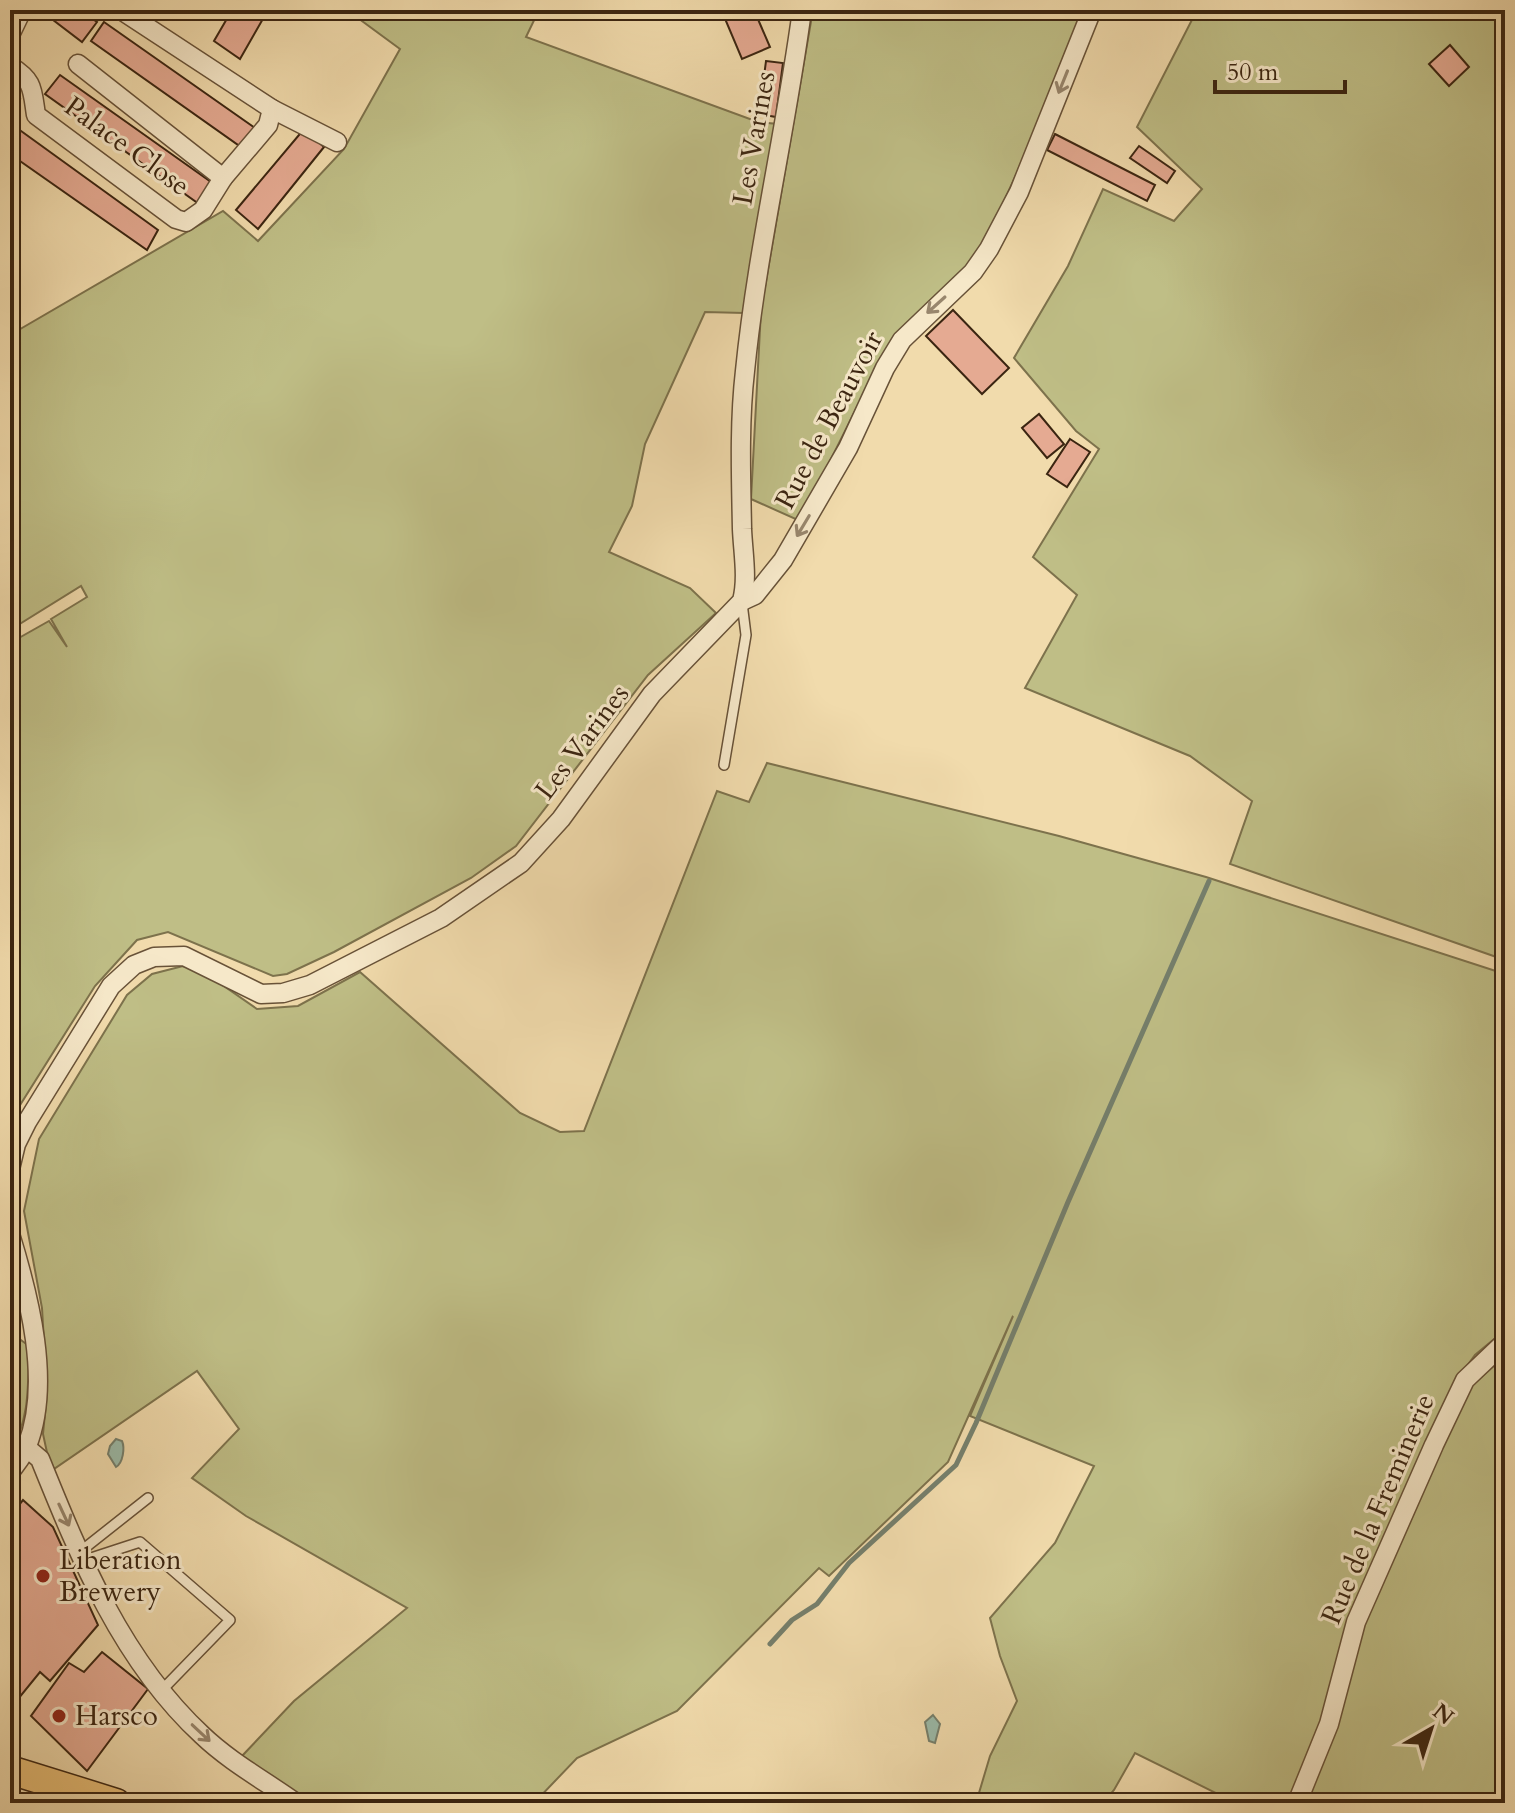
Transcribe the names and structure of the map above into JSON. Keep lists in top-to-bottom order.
{
  "streets": {
    "street": [
      "Les Varines",
      "Palace Close",
      "Rue de Beauvoir",
      "Rue de la Freminerie"
    ]
  },
  "crossings": [
    ["Les Varines", "Rue de Beauvoir"]
  ],
  "one_way": ["Rue de Beauvoir"],
  "places": ["Liberation Brewery", "Harsco"],
  "scale_bar": "50 m",
  "north": "top right"
}
